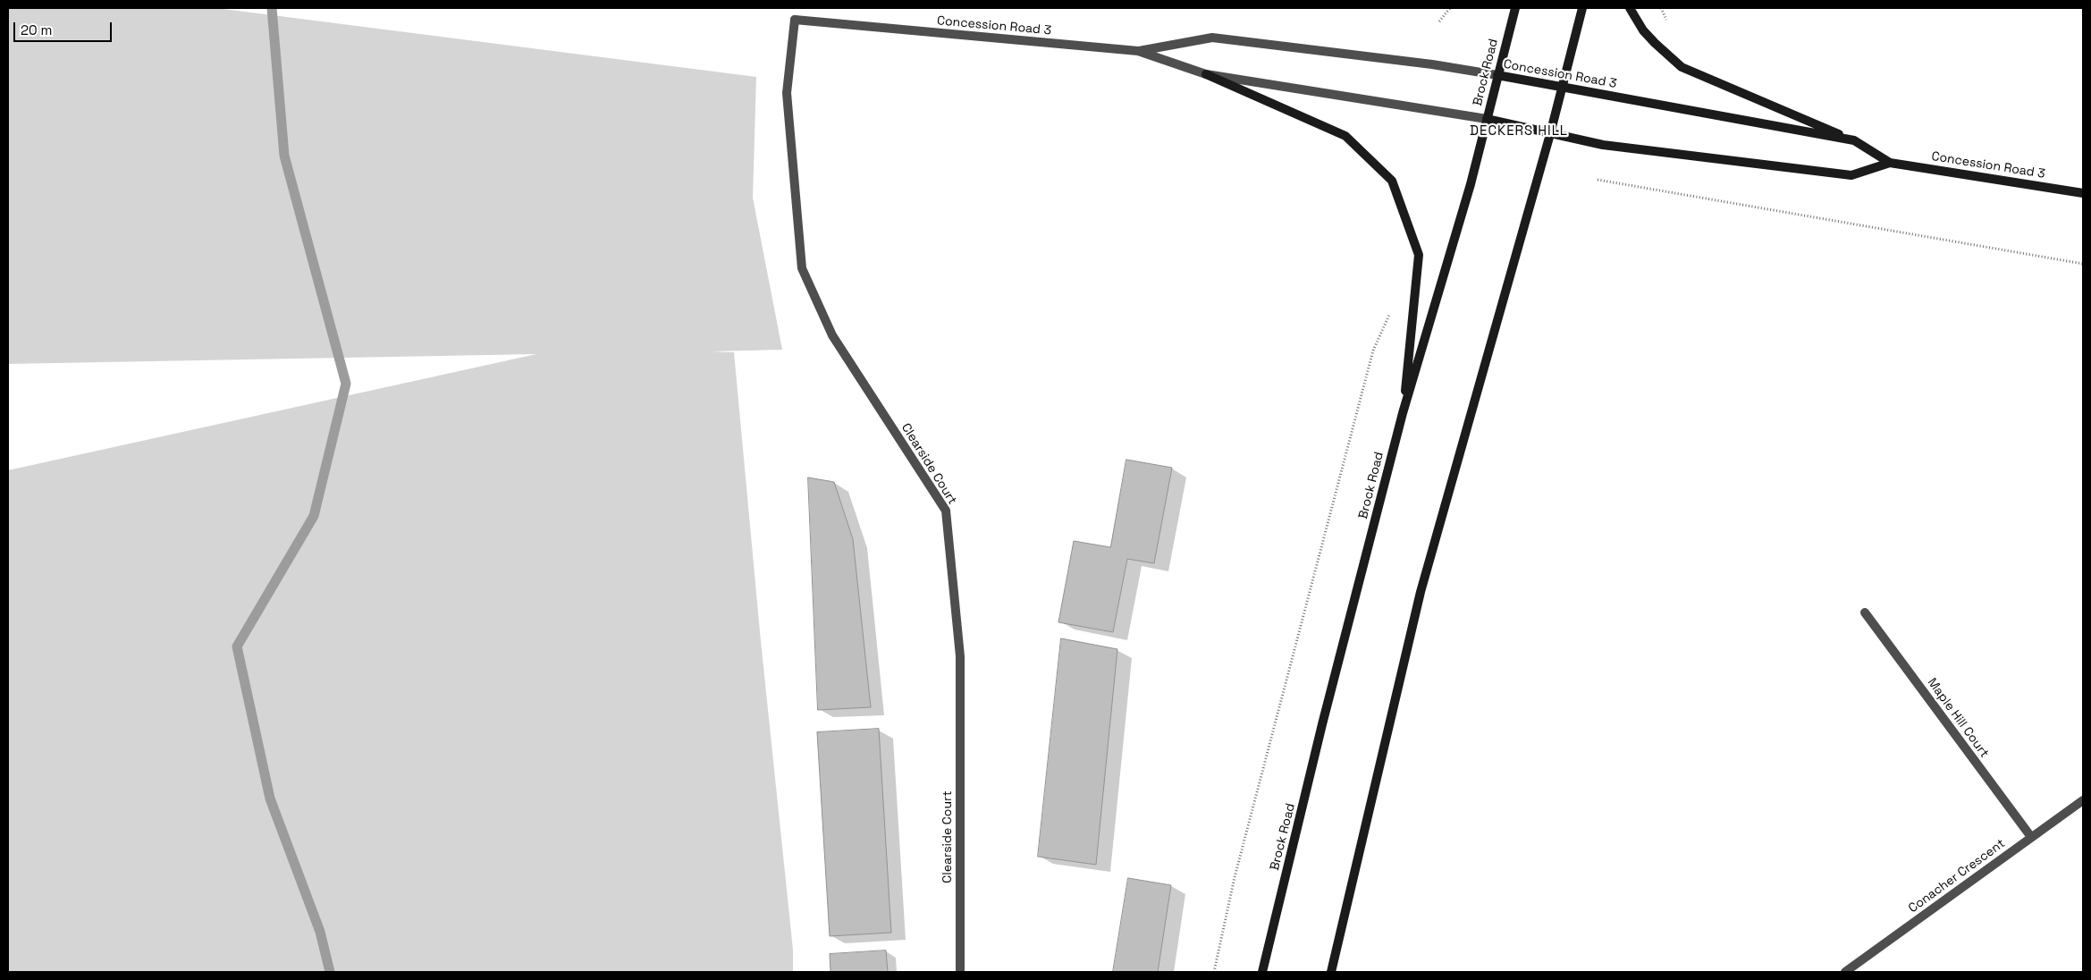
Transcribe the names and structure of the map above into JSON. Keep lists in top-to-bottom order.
{
  "streets": {
    "main road": ["Concession Road 3", "Brock Road"],
    "street": ["Clearside Court", "Maple Hill Court", "Conacher Crescent"]
  },
  "crossings": [
    ["Concession Road 3", "Brock Road"],
    ["Concession Road 3", "Clearside Court"],
    ["Maple Hill Court", "Conacher Crescent"]
  ],
  "districts": ["DECKERS HILL"],
  "scale_bar": "20 m"
}
